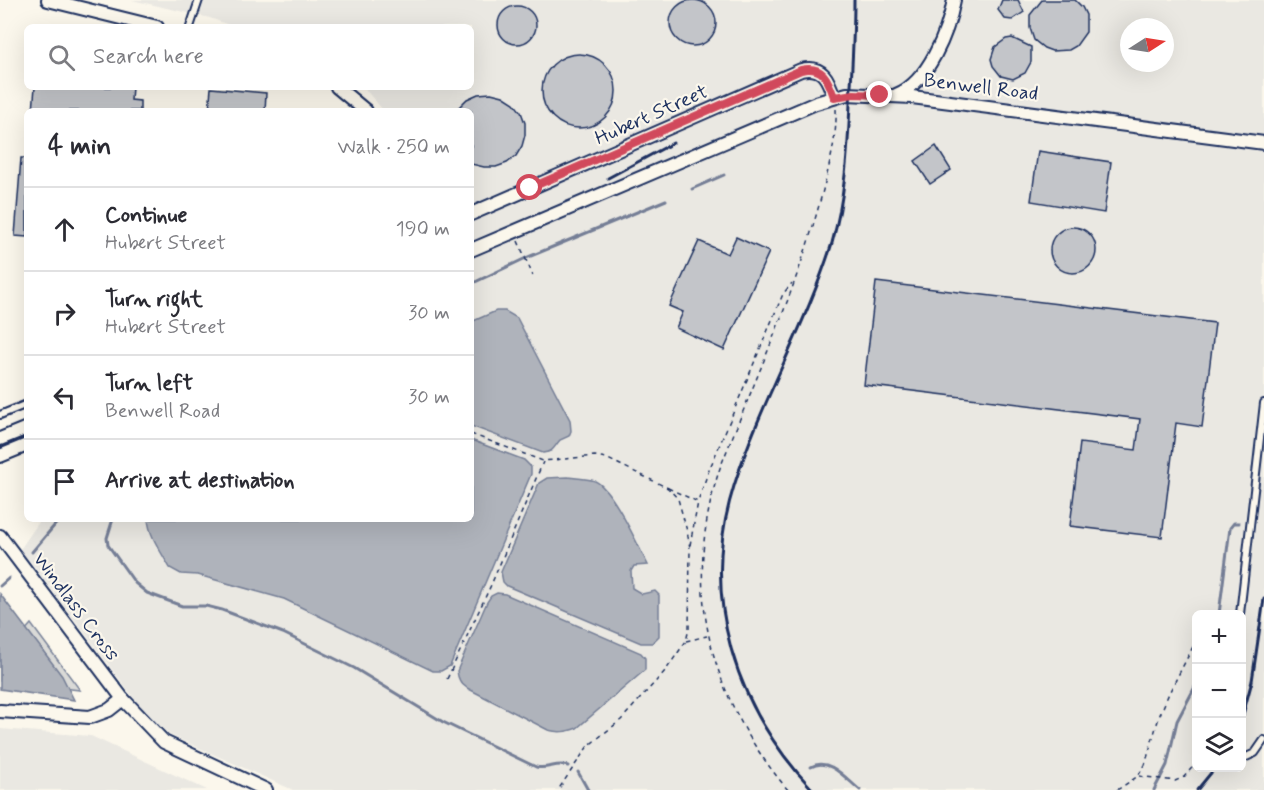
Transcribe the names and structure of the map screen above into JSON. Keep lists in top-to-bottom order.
{
  "streets": {
    "street": ["Benwell Road", "Hubert Street", "Windlass Cross"]
  },
  "crossings": [
    ["Benwell Road", "Hubert Street"]
  ],
  "north": "right",
  "page": {
    "search": "Search here",
    "heading": ["4 min", "Walk · 250 m"],
    "list": [
      ["Continue", "Hubert Street", "190 m"],
      ["Turn right", "Hubert Street", "30 m"],
      ["Turn left", "Benwell Road", "30 m"],
      "Arrive at destination"
    ],
    "map_buttons": ["+", "−"]
  }
}
